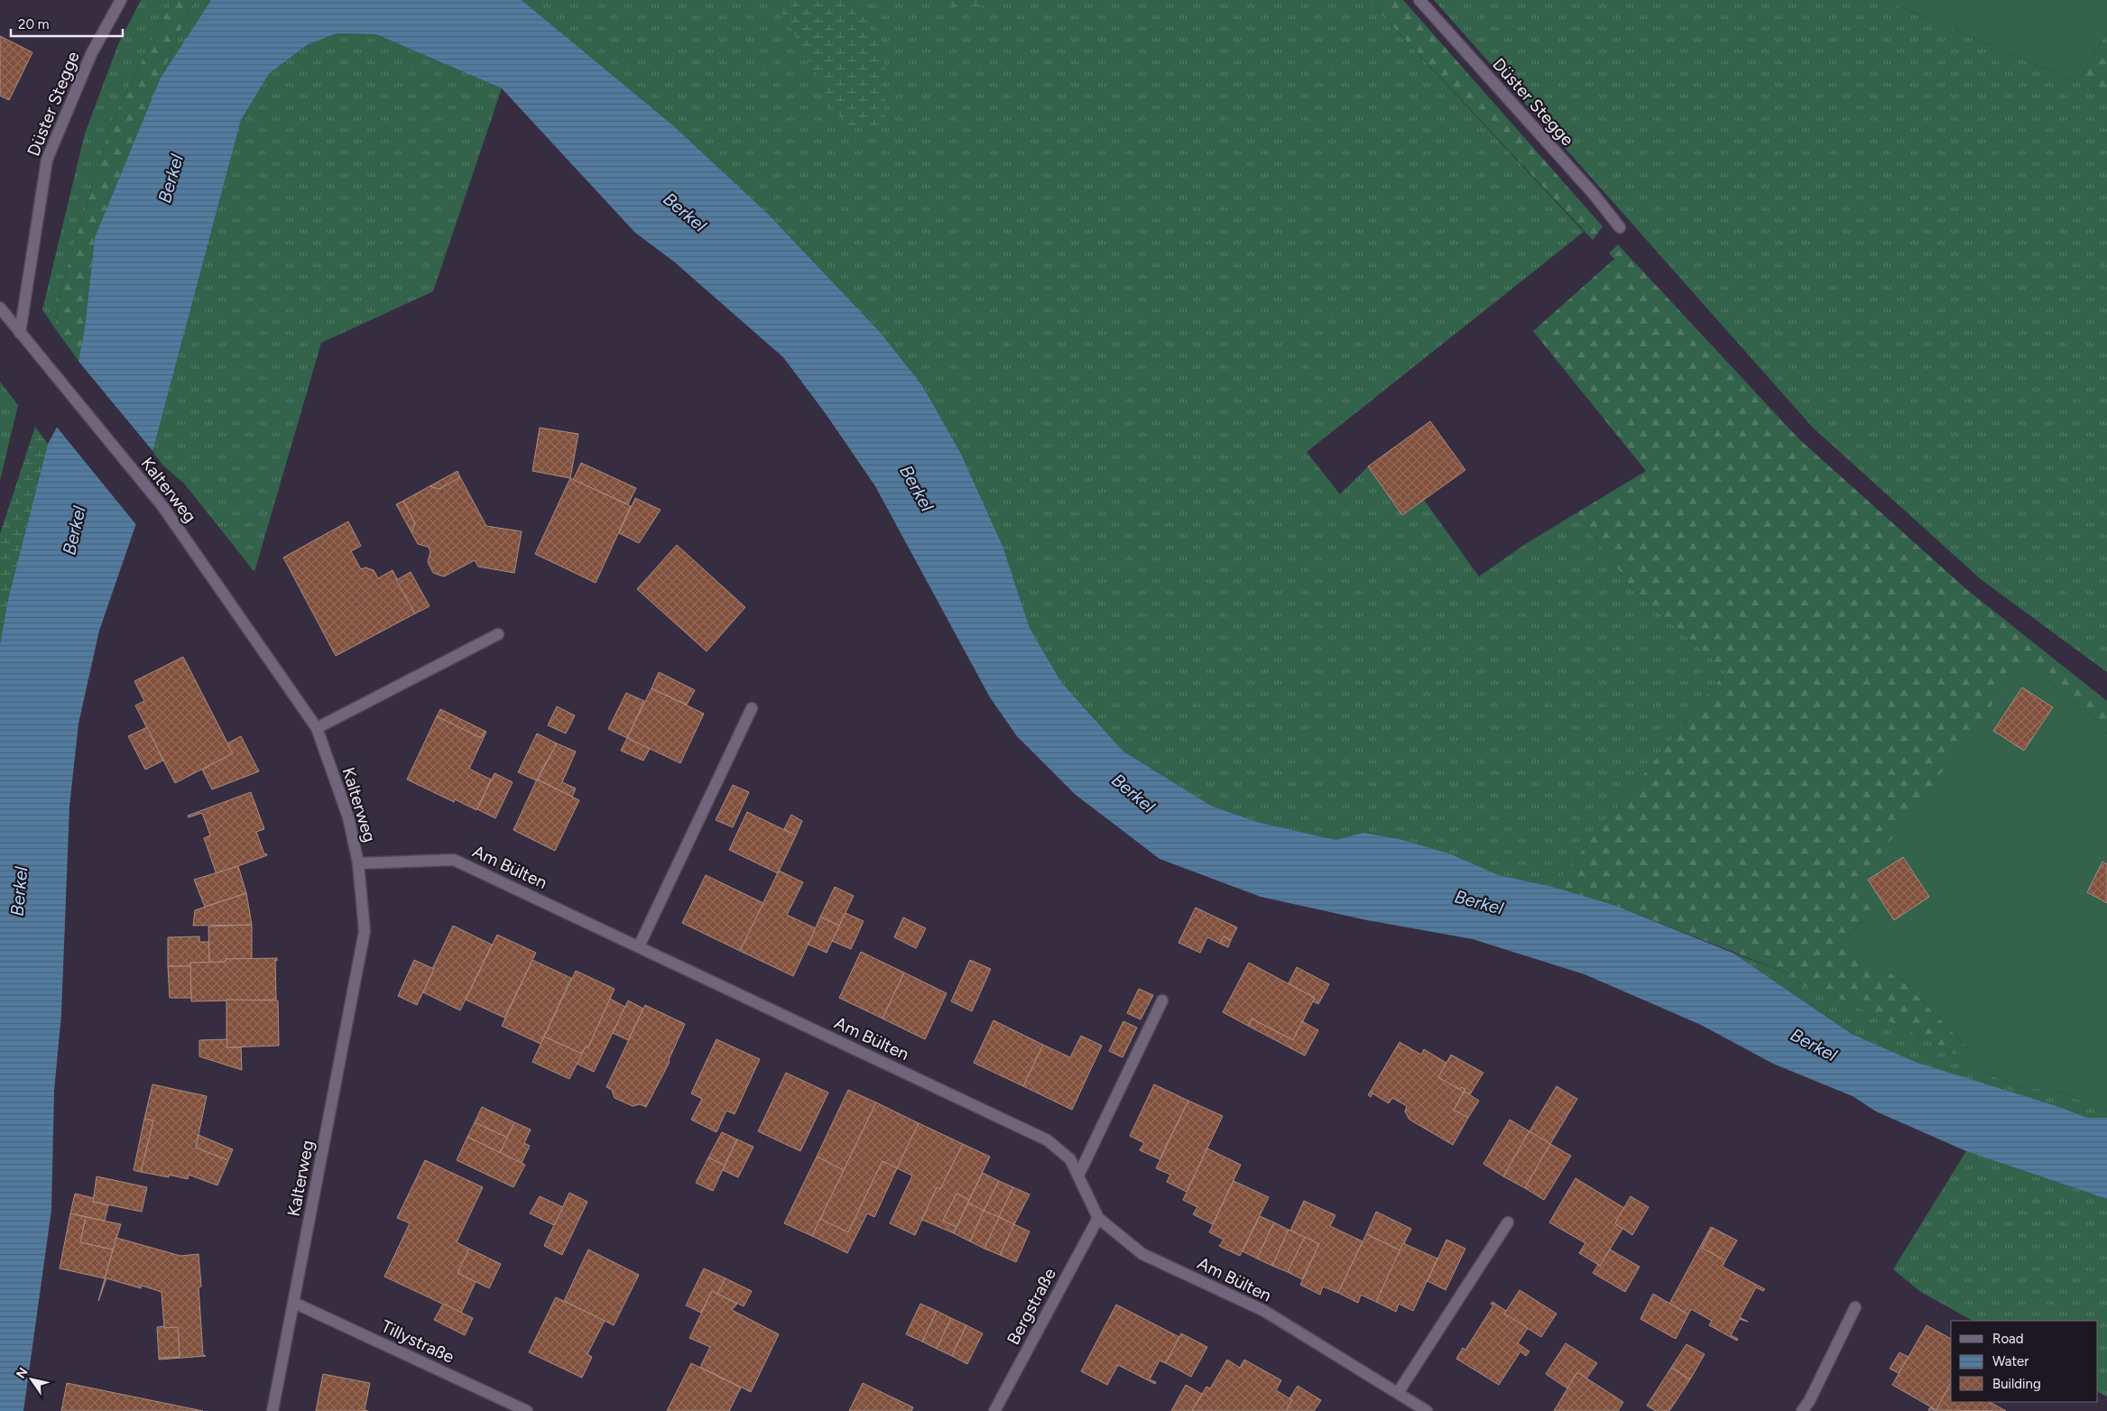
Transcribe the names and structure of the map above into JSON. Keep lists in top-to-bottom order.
{
  "streets": {
    "street": [
      "Düster Stegge",
      "Kalterweg",
      "Am Bülten",
      "Bergstraße",
      "Tillystraße"
    ]
  },
  "crossings": [
    ["Düster Stegge", "Kalterweg"],
    ["Kalterweg", "Am Bülten"],
    ["Kalterweg", "Tillystraße"],
    ["Am Bülten", "Bergstraße"]
  ],
  "water": ["Berkel"],
  "legend": ["Road", "Water", "Building"],
  "scale_bar": "20 m",
  "north": "top left"
}
